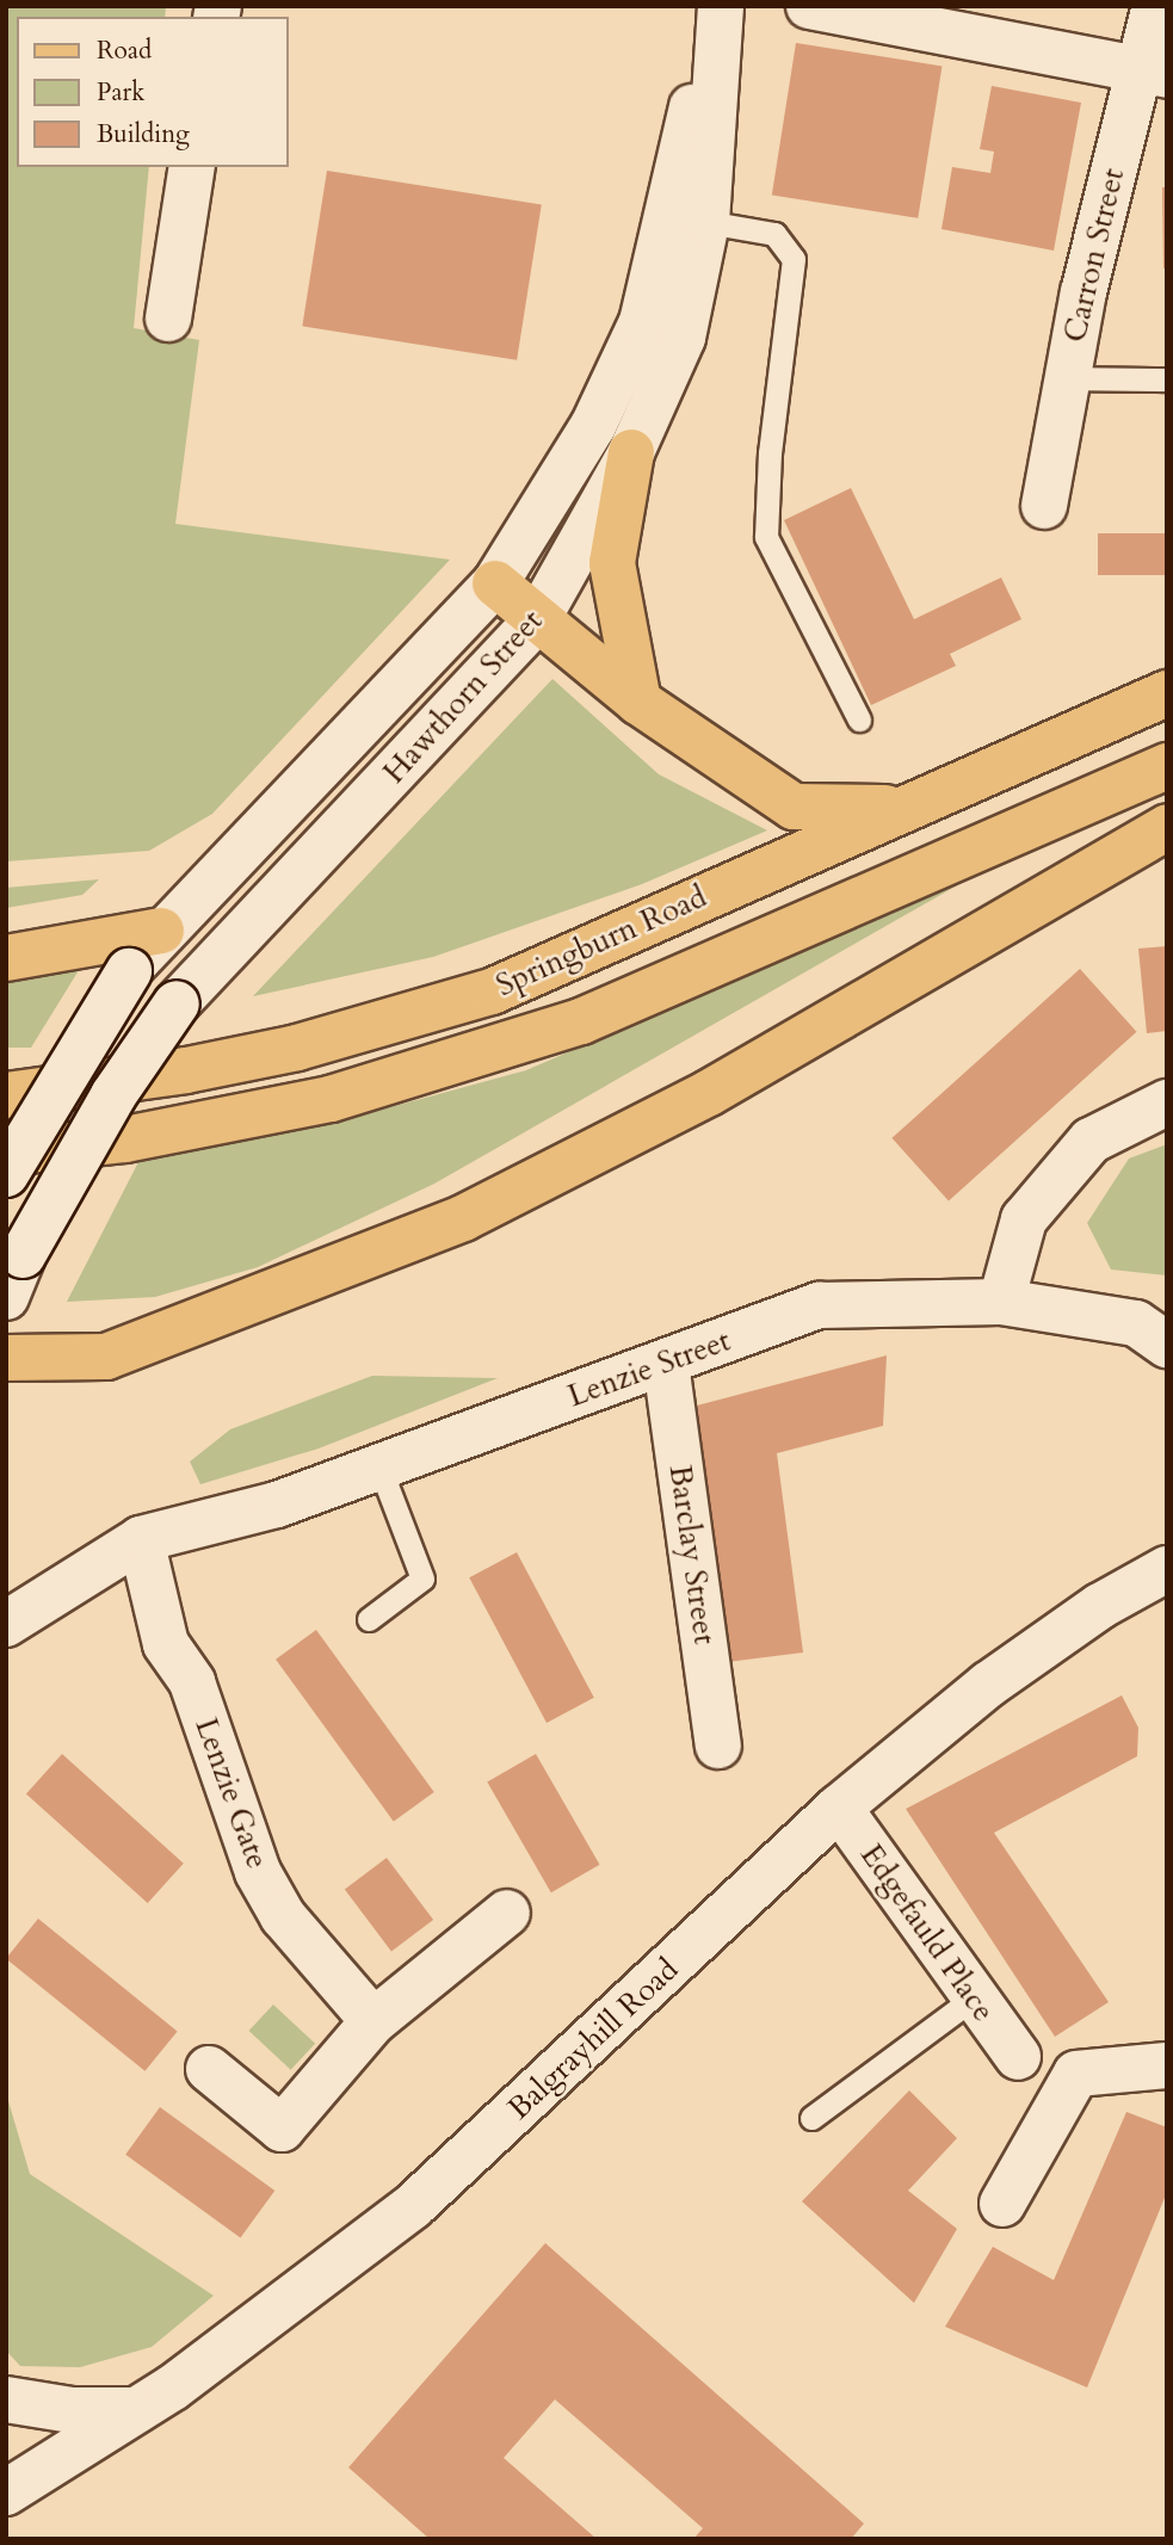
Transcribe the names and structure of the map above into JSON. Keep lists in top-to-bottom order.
{
  "streets": {
    "main road": ["Springburn Road"],
    "street": [
      "Carron Street",
      "Hawthorn Street",
      "Lenzie Street",
      "Barclay Street",
      "Lenzie Gate",
      "Edgefauld Place",
      "Balgrayhill Road"
    ]
  },
  "crossings": [
    ["Lenzie Street", "Barclay Street"],
    ["Lenzie Street", "Lenzie Gate"],
    ["Edgefauld Place", "Balgrayhill Road"]
  ],
  "legend": ["Road", "Park", "Building"]
}
